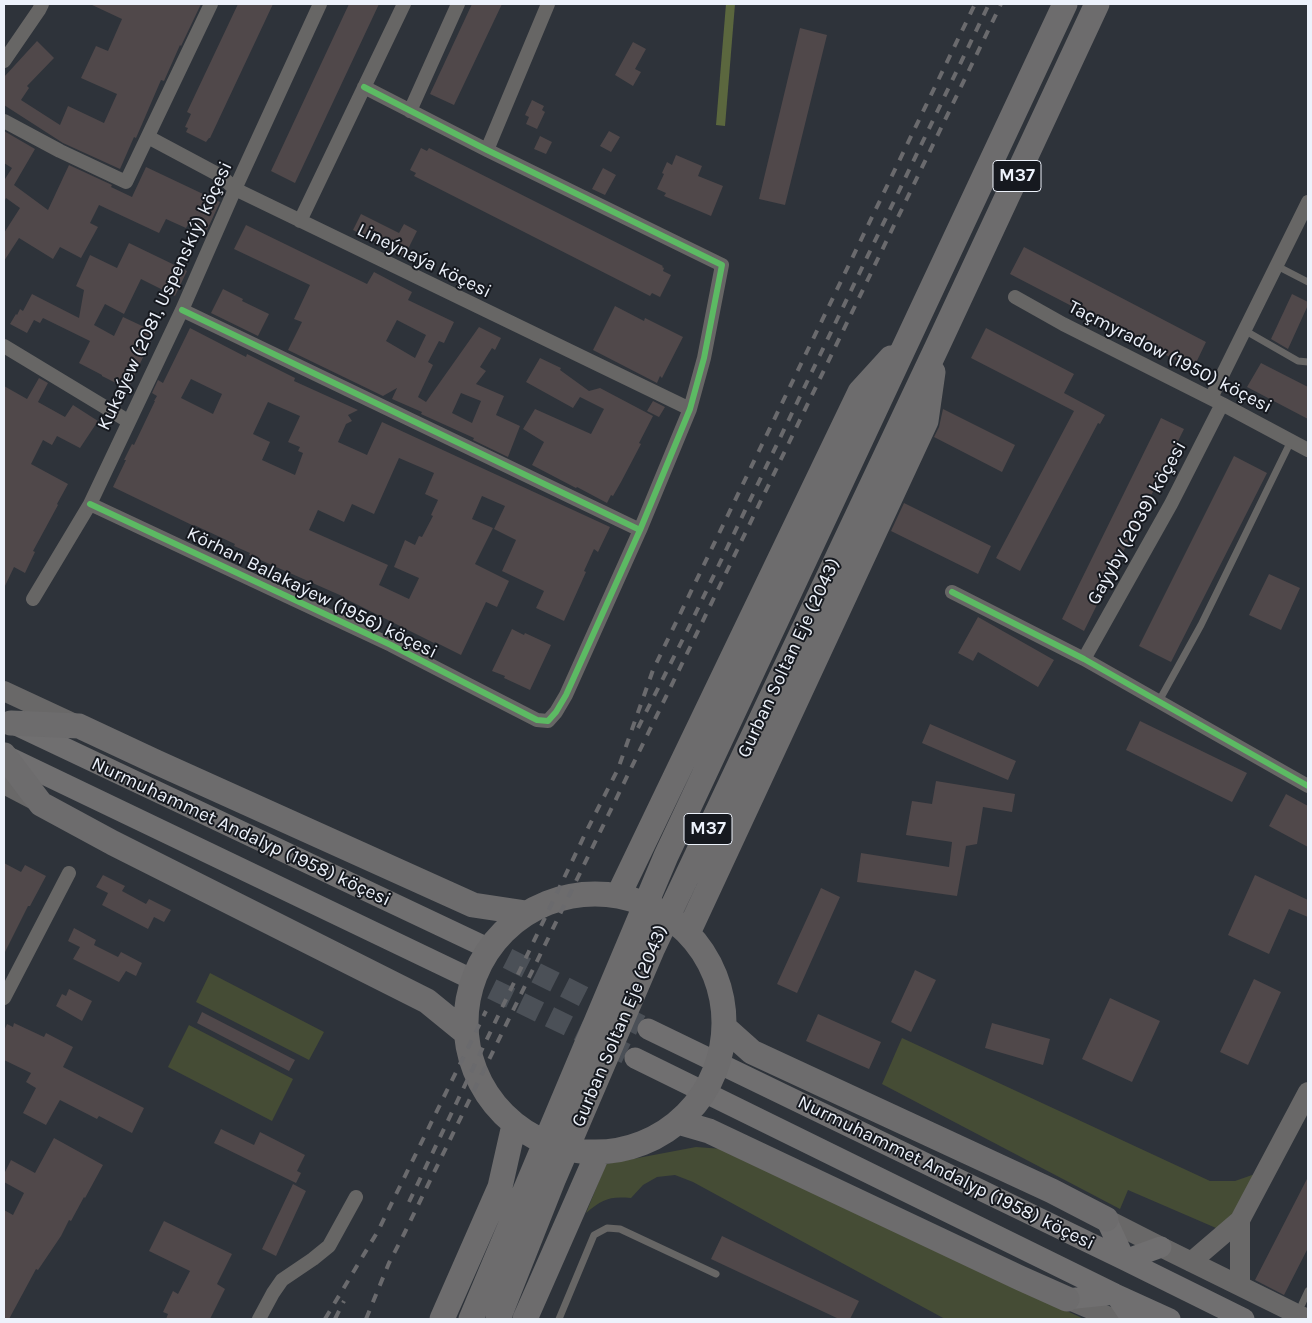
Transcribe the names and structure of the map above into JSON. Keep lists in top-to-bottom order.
{
  "streets": {
    "highway": ["M37", "Gurban Soltan Eje (2043)"],
    "main road": ["Nurmuhammet Andalyp (1958) köçesi"],
    "street": [
      "Lineýnaýa köçesi",
      "Kukaýew (2081, Uspenskiý) köçesi",
      "Taçmyradow (1950) köçesi",
      "Gaýyby (2039) köçesi",
      "Körhan Balakaýew (1956) köçesi"
    ]
  },
  "crossings": [
    ["Lineýnaýa köçesi", "Kukaýew (2081, Uspenskiý) köçesi"],
    ["Kukaýew (2081, Uspenskiý) köçesi", "Körhan Balakaýew (1956) köçesi"],
    ["Taçmyradow (1950) köçesi", "Gaýyby (2039) köçesi"]
  ]
}
